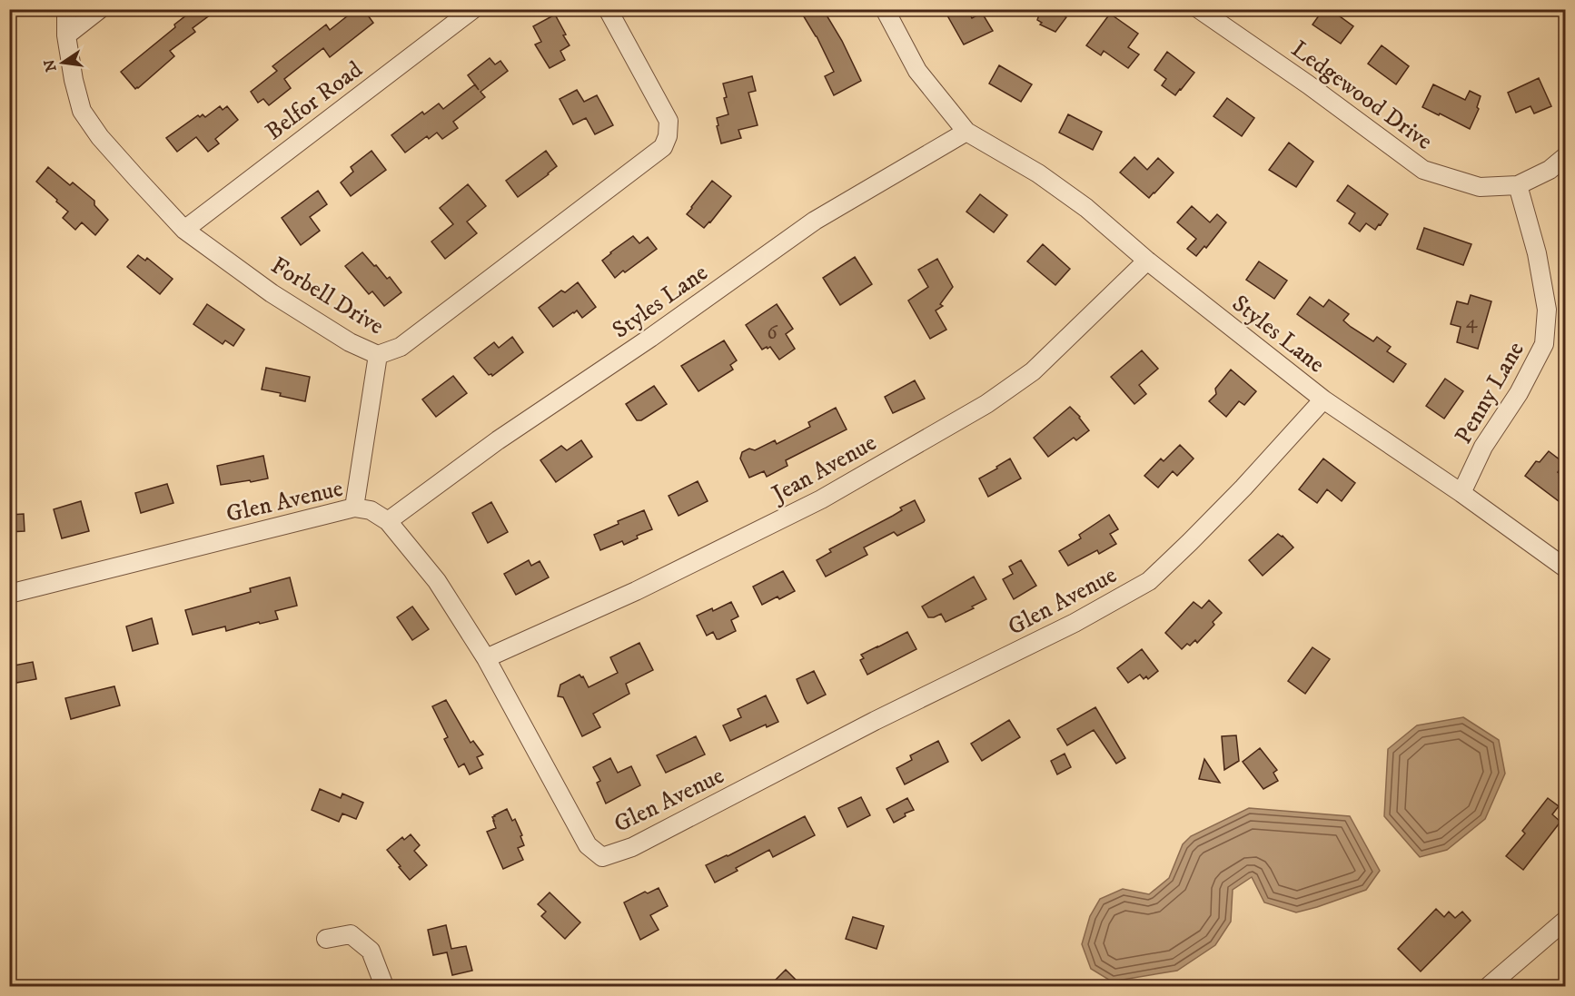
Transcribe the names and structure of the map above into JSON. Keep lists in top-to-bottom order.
{
  "streets": {
    "street": [
      "Ledgewood Drive",
      "Belfor Road",
      "Forbell Drive",
      "Styles Lane",
      "Penny Lane",
      "Jean Avenue",
      "Glen Avenue"
    ]
  },
  "crossings": [
    ["Ledgewood Drive", "Penny Lane"],
    ["Belfor Road", "Forbell Drive"],
    ["Styles Lane", "Penny Lane"],
    ["Styles Lane", "Jean Avenue"],
    ["Styles Lane", "Glen Avenue"],
    ["Jean Avenue", "Glen Avenue"]
  ],
  "house_numbers": ["4", "6"],
  "north": "left"
}
